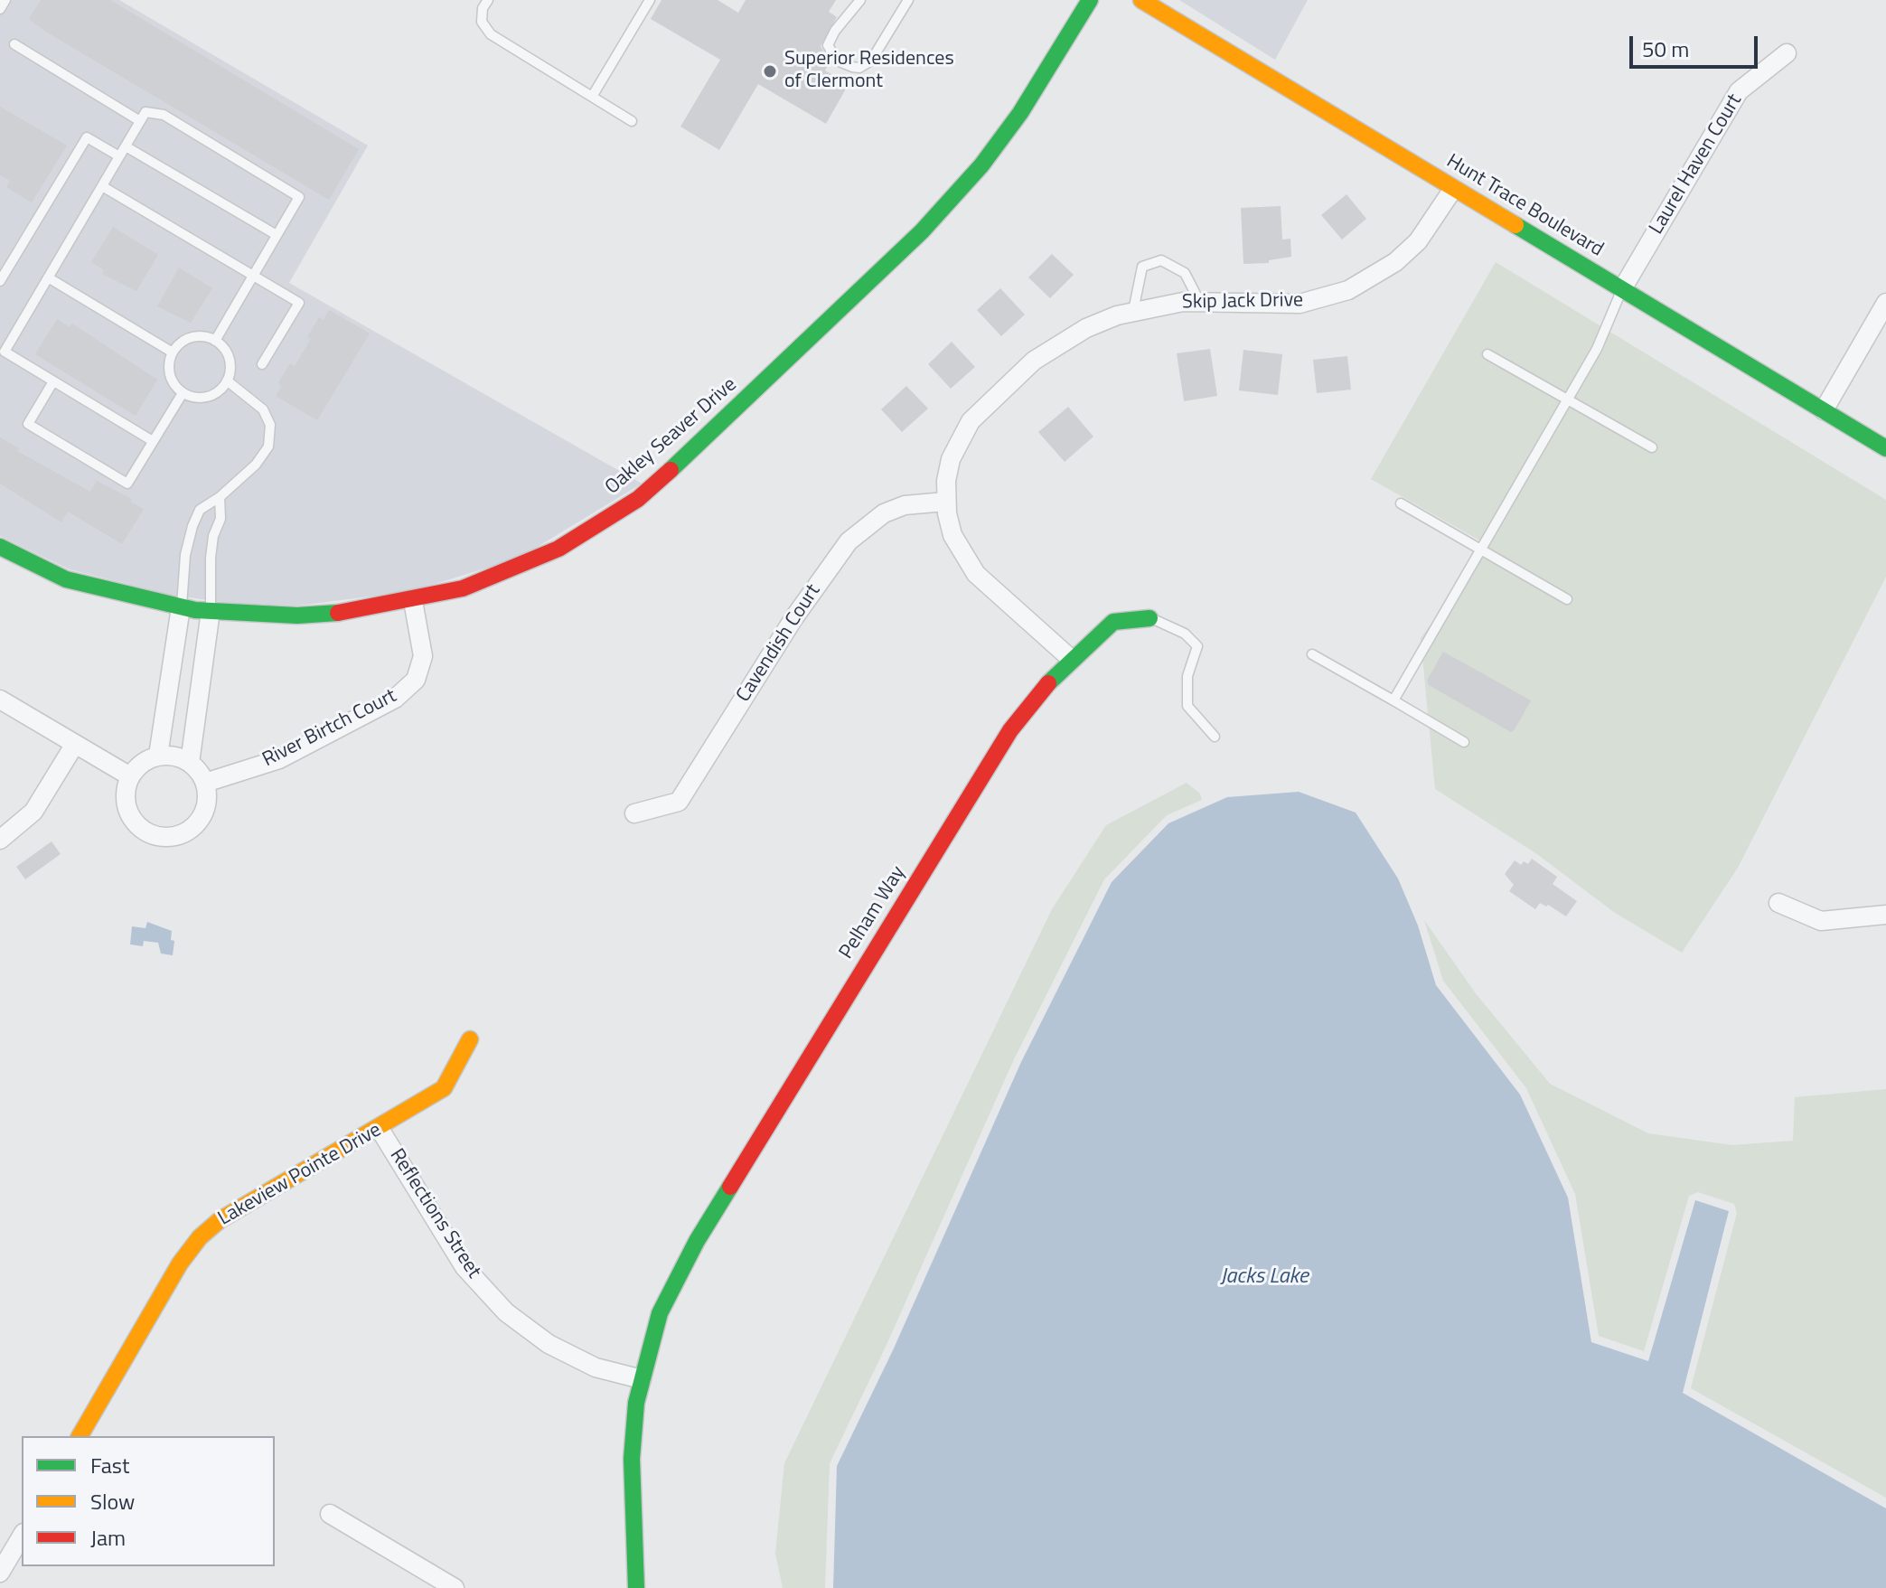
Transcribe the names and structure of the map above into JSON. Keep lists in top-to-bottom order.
{
  "streets": {
    "street": [
      "Laurel Haven Court",
      "Hunt Trace Boulevard",
      "Skip Jack Drive",
      "Oakley Seaver Drive",
      "Cavendish Court",
      "River Birtch Court",
      "Pelham Way",
      "Lakeview Pointe Drive",
      "Reflections Street"
    ]
  },
  "crossings": [
    ["Laurel Haven Court", "Hunt Trace Boulevard"],
    ["Hunt Trace Boulevard", "Skip Jack Drive"],
    ["Skip Jack Drive", "Cavendish Court"],
    ["Skip Jack Drive", "Pelham Way"],
    ["Oakley Seaver Drive", "River Birtch Court"],
    ["Pelham Way", "Reflections Street"],
    ["Lakeview Pointe Drive", "Reflections Street"]
  ],
  "water": ["Jacks Lake"],
  "places": ["Superior Residences of Clermont"],
  "legend": ["Fast", "Slow", "Jam"],
  "scale_bar": "50 m"
}
